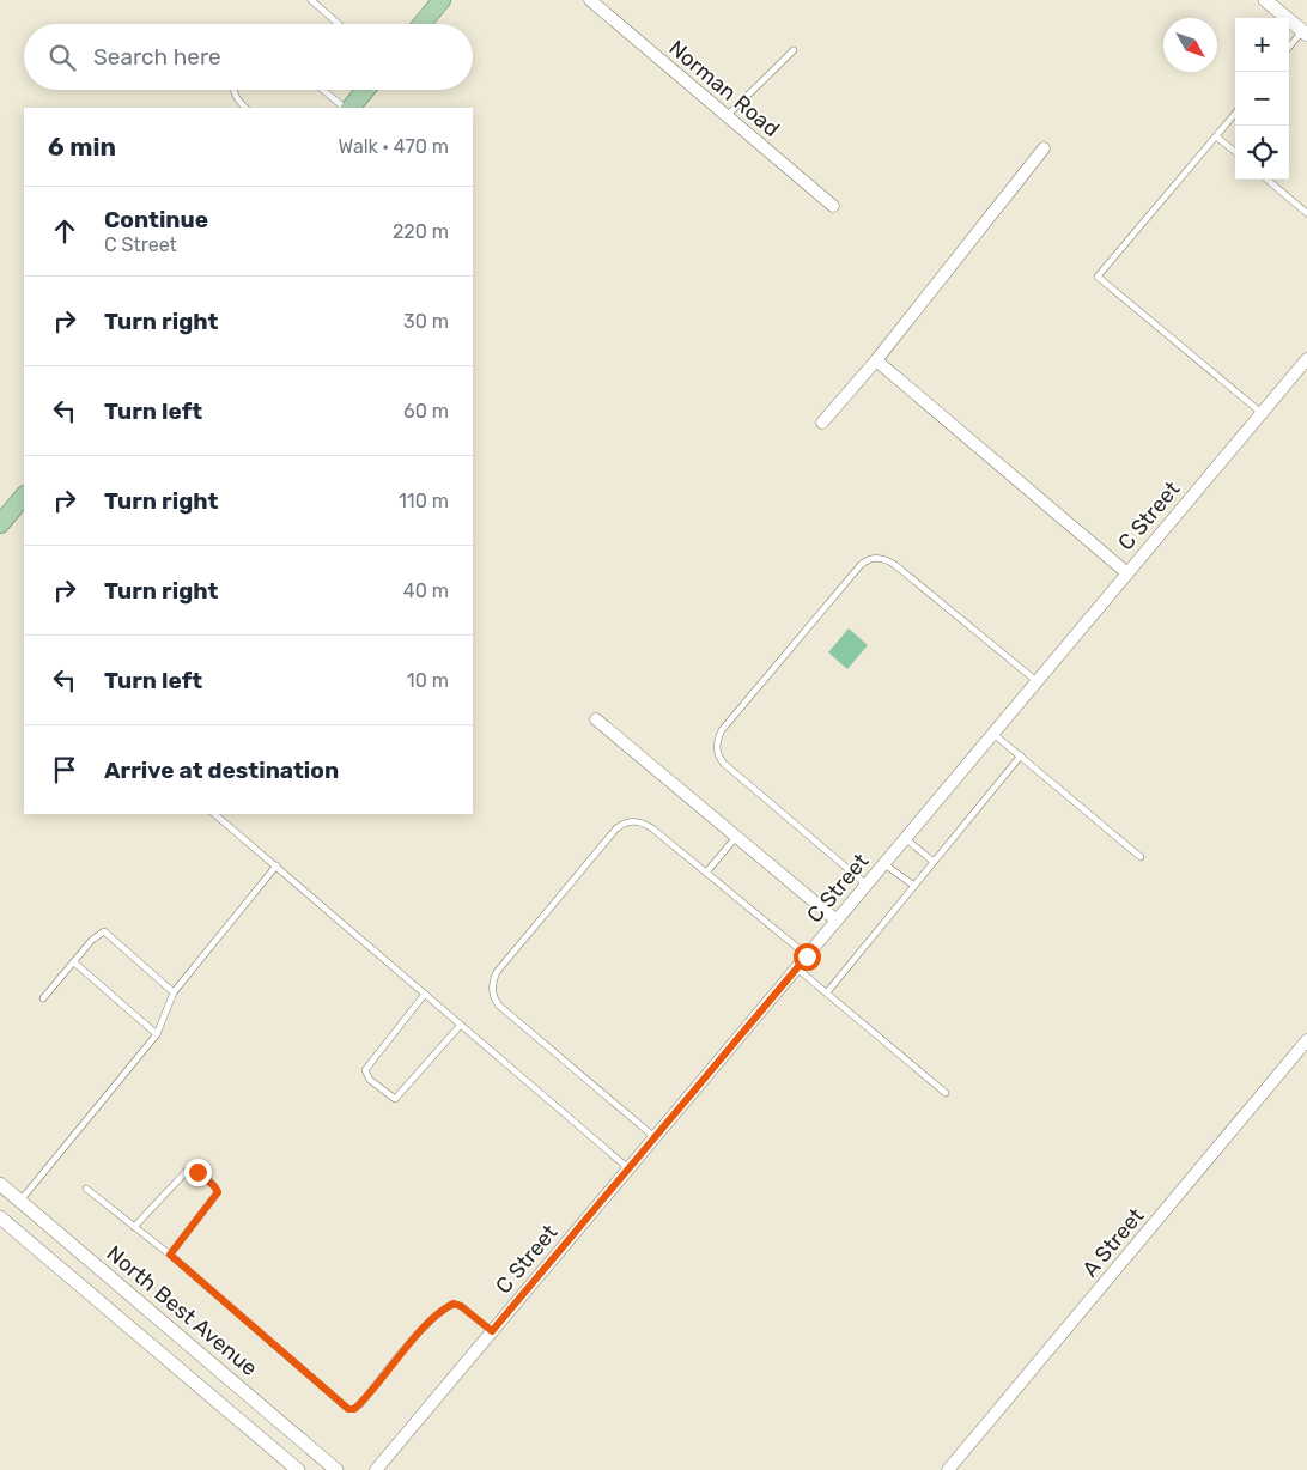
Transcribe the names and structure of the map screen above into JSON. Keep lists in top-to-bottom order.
{
  "streets": {
    "street": [
      "Norman Road",
      "C Street",
      "A Street",
      "North Best Avenue"
    ]
  },
  "north": "bottom right",
  "page": {
    "map_buttons": ["+", "−"],
    "search": "Search here",
    "heading": ["6 min", "Walk · 470 m"],
    "list": [
      ["Continue", "C Street", "220 m"],
      ["Turn right", "30 m"],
      ["Turn left", "60 m"],
      ["Turn right", "110 m"],
      ["Turn right", "40 m"],
      ["Turn left", "10 m"],
      "Arrive at destination"
    ]
  }
}
